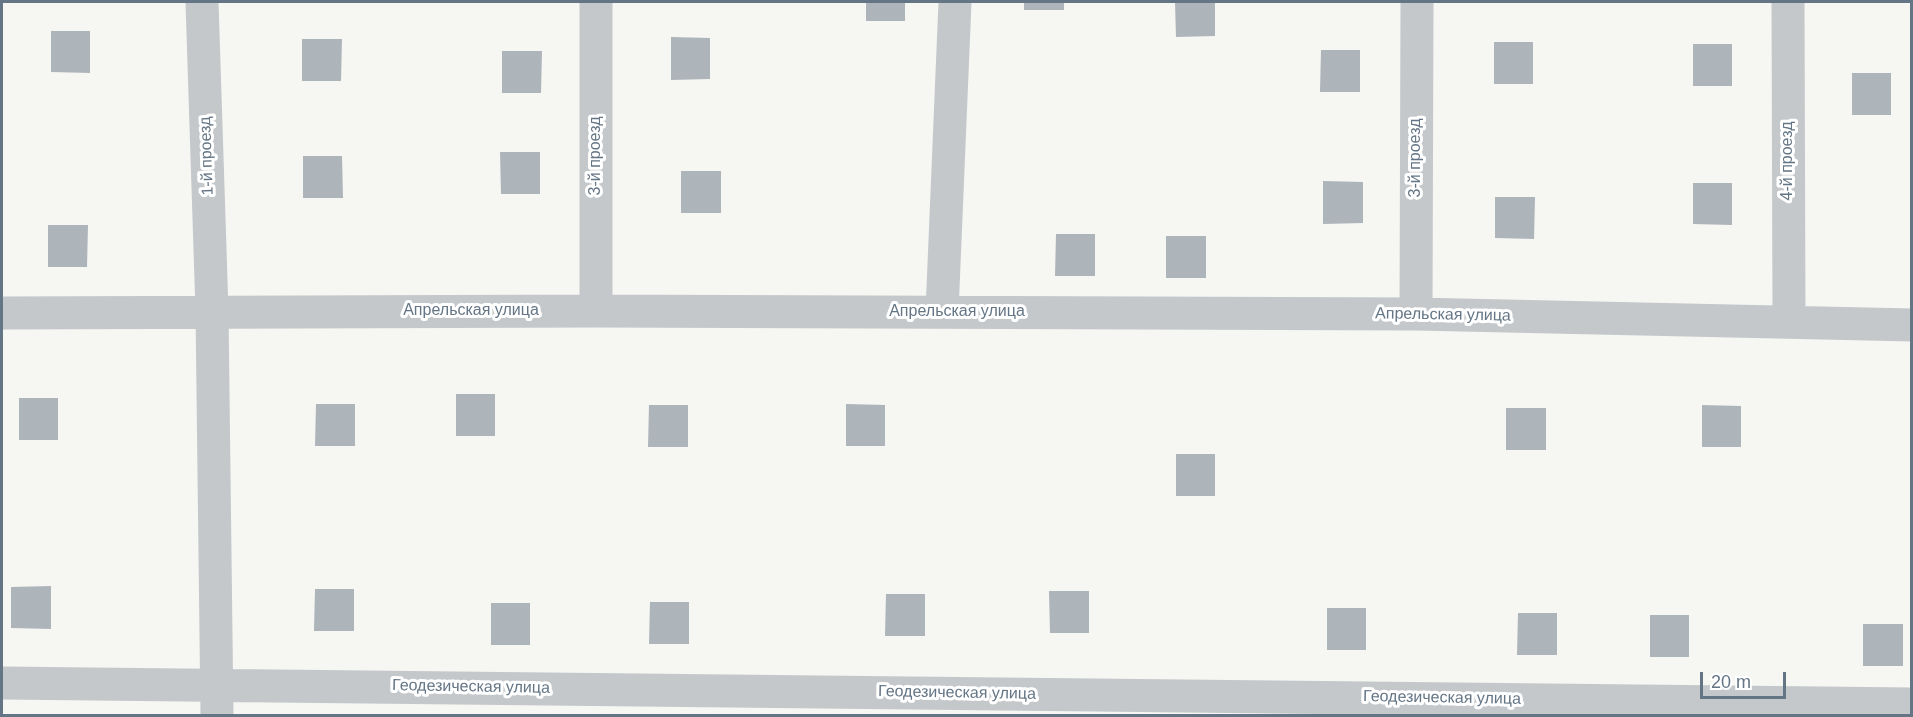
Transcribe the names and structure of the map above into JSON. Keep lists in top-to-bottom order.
{
  "streets": {
    "street": [
      "1-й проезд",
      "3-й проезд",
      "4-й проезд",
      "Апрельская улица",
      "Геодезическая улица"
    ]
  },
  "crossings": [
    ["1-й проезд", "Апрельская улица"],
    ["1-й проезд", "Геодезическая улица"],
    ["3-й проезд", "Апрельская улица"],
    ["4-й проезд", "Апрельская улица"]
  ],
  "scale_bar": "20 m"
}
